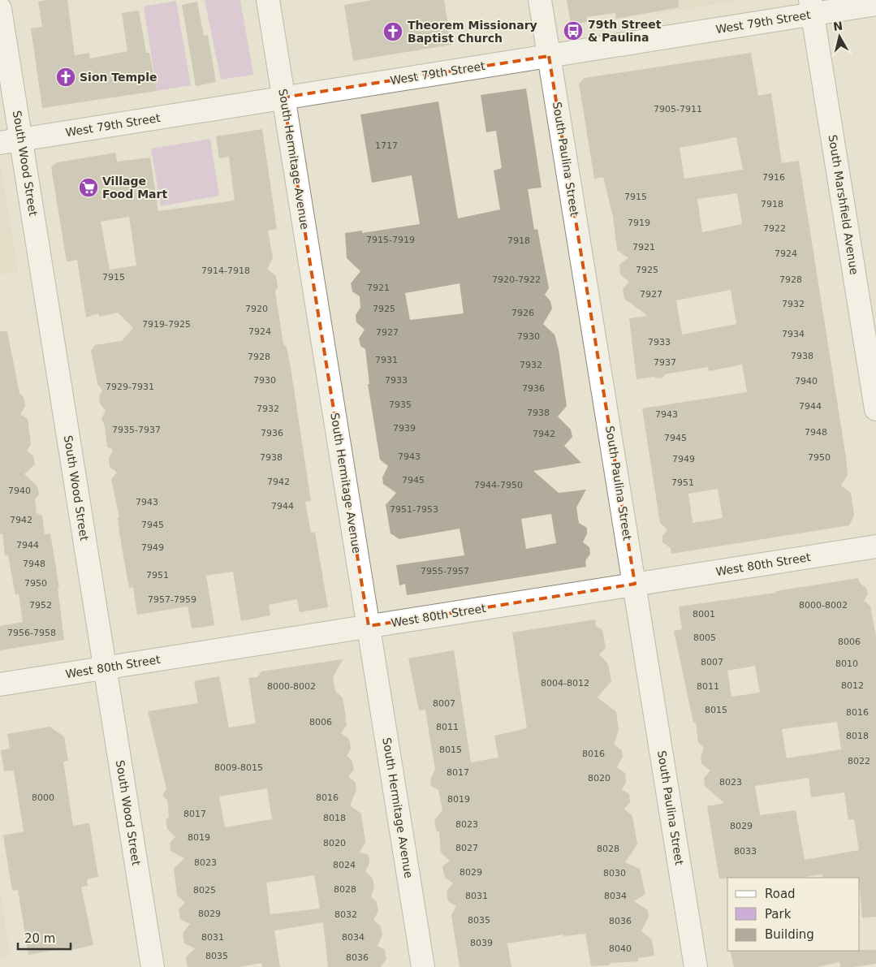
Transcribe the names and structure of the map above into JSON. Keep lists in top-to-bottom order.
{
  "streets": {
    "street": [
      "West 79th Street",
      "South Hermitage Avenue",
      "South Paulina Street",
      "South Wood Street",
      "South Marshfield Avenue",
      "West 80th Street"
    ]
  },
  "crossings": [
    ["West 79th Street", "South Hermitage Avenue"],
    ["West 79th Street", "South Paulina Street"],
    ["West 79th Street", "South Wood Street"],
    ["West 79th Street", "South Marshfield Avenue"],
    ["South Hermitage Avenue", "West 80th Street"],
    ["South Paulina Street", "West 80th Street"],
    ["South Wood Street", "West 80th Street"]
  ],
  "places": {
    "bus stop": ["79th Street & Paulina"],
    "church": ["Theorem Missionary Baptist Church", "Sion Temple"],
    "supermarket": ["Village Food Mart"]
  },
  "house_numbers": [
    "7905-7911",
    "1717",
    "7916",
    "7915",
    "7918",
    "7919",
    "7922",
    "7915-7919",
    "7918",
    "7921",
    "7924",
    "7925",
    "7914-7918",
    "7915",
    "7920-7922",
    "7928",
    "7921",
    "7927",
    "7932",
    "7920",
    "7925",
    "7926",
    "7919-7925",
    "7924",
    "7927",
    "7934",
    "7930",
    "7933",
    "7938",
    "7928",
    "7931",
    "7937",
    "7932",
    "7930",
    "7933",
    "7940",
    "7929-7931",
    "7936",
    "7935",
    "7944",
    "7932",
    "7938",
    "7943",
    "7939",
    "7935-7937",
    "7948",
    "7936",
    "7942",
    "7945",
    "7943",
    "7938",
    "7950",
    "7949",
    "7945",
    "7942",
    "7951",
    "7944-7950",
    "7940",
    "7943",
    "7944",
    "7951-7953",
    "7942",
    "7945",
    "7944",
    "7949",
    "7948",
    "7955-7957",
    "7951",
    "7950",
    "7957-7959",
    "7952",
    "8000-8002",
    "8001",
    "7956-7958",
    "8005",
    "8006",
    "8007",
    "8010",
    "8004-8012",
    "8012",
    "8000-8002",
    "8011",
    "8007",
    "8015",
    "8016",
    "8006",
    "8011",
    "8018",
    "8015",
    "8016",
    "8022",
    "8009-8015",
    "8017",
    "8020",
    "8023",
    "8000",
    "8016",
    "8019",
    "8017",
    "8018",
    "8023",
    "8029",
    "8019",
    "8020",
    "8027",
    "8028",
    "8033",
    "8023",
    "8024",
    "8029",
    "8030",
    "8028",
    "8025",
    "8031",
    "8034",
    "8029",
    "8032",
    "8035",
    "8036",
    "8031",
    "8034",
    "8039",
    "8040",
    "8035",
    "8036"
  ],
  "legend": ["Road", "Park", "Building"],
  "scale_bar": "20 m",
  "north": "top"
}
